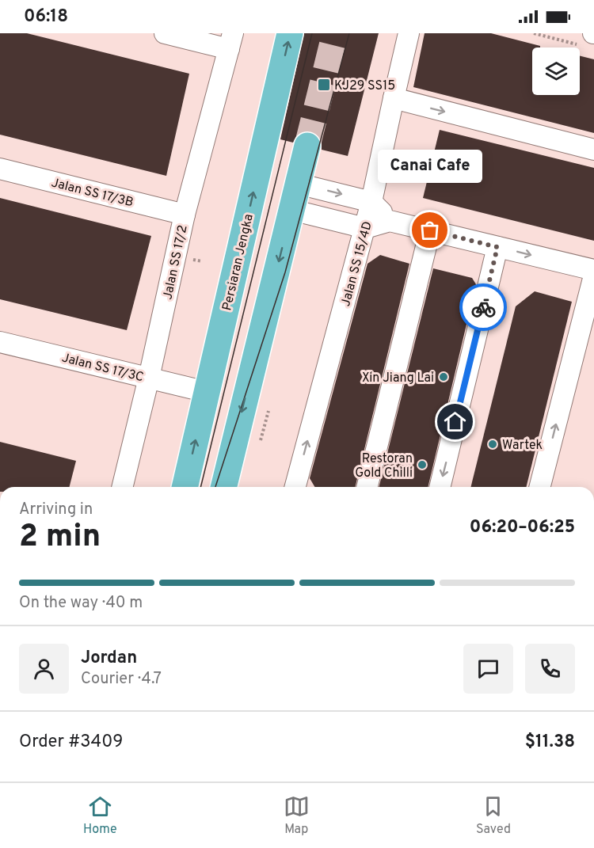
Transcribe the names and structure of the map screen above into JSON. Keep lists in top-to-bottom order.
{
  "streets": {
    "main road": ["Persiaran Jengka"],
    "street": [
      "Jalan SS 17/3B",
      "Jalan SS 17/2",
      "Jalan SS 15/4D",
      "Jalan SS 17/3C"
    ]
  },
  "crossings": [
    ["Jalan SS 17/3B", "Jalan SS 17/2"],
    ["Jalan SS 17/2", "Jalan SS 17/3C"],
    ["Persiaran Jengka", "Jalan SS 17/3C"]
  ],
  "places": {
    "transit": ["KJ29 SS15"],
    "other": [
      "Canai Cafe",
      "Xin Jiang Lai",
      "Wartek",
      "Restoran Gold Chilli"
    ]
  },
  "page": {
    "status": "06:18",
    "bubble": "Canai Cafe",
    "heading": ["2 min", "Arriving in", "06:20–06:25"],
    "panel": [
      "Jordan",
      "Courier · 4.7",
      "Order #3409",
      "$11.38"
    ],
    "bar": "On the way · 40 m",
    "tabs": ["Home", "Map", "Saved"]
  }
}
